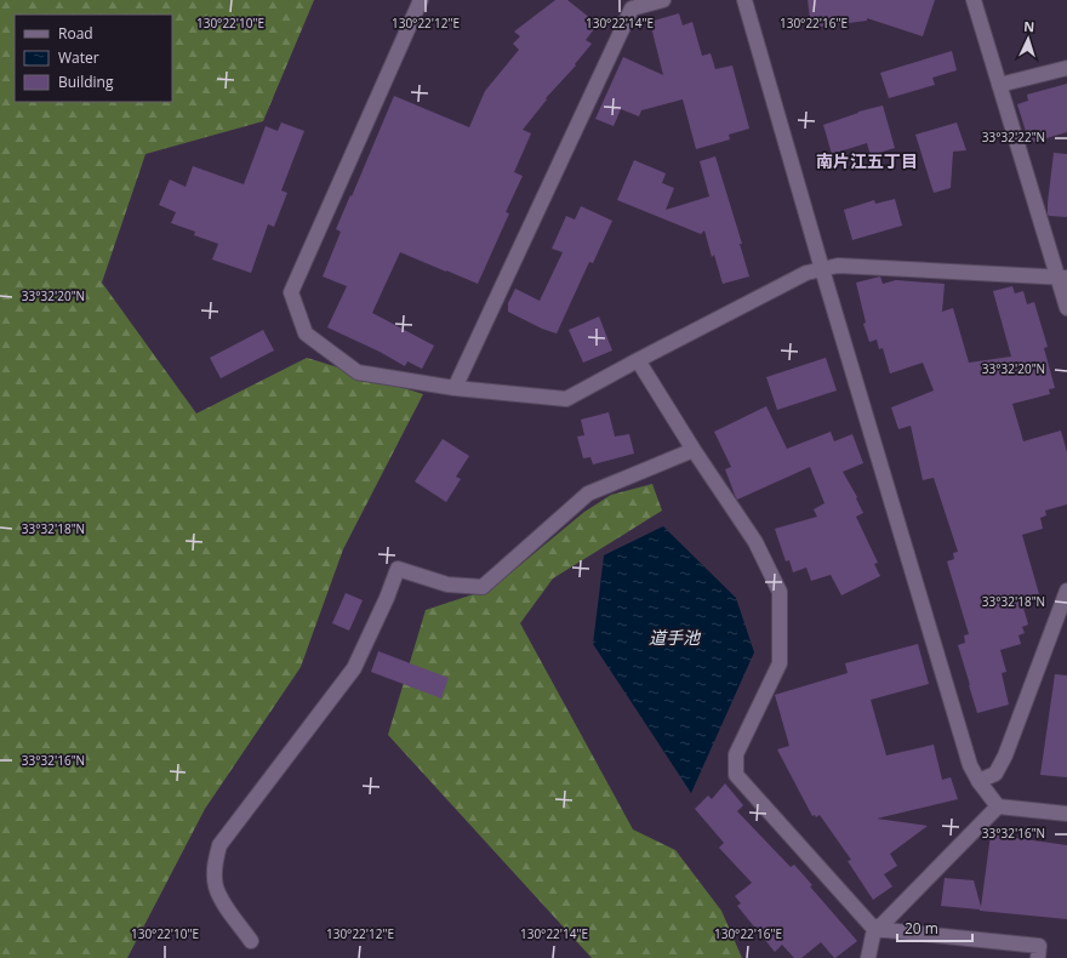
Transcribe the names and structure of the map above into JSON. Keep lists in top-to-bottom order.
{
  "districts": ["南片江五丁目"],
  "water": ["道手池"],
  "legend": ["Road", "Water", "Building"],
  "scale_bar": "20 m",
  "north": "top",
  "coordinates": [
    "130°22'10\"E",
    "130°22'12\"E",
    "130°22'14\"E",
    "130°22'16\"E",
    "33°32'22\"N",
    "33°32'20\"N",
    "33°32'18\"N",
    "33°32'16\"N"
  ]
}
